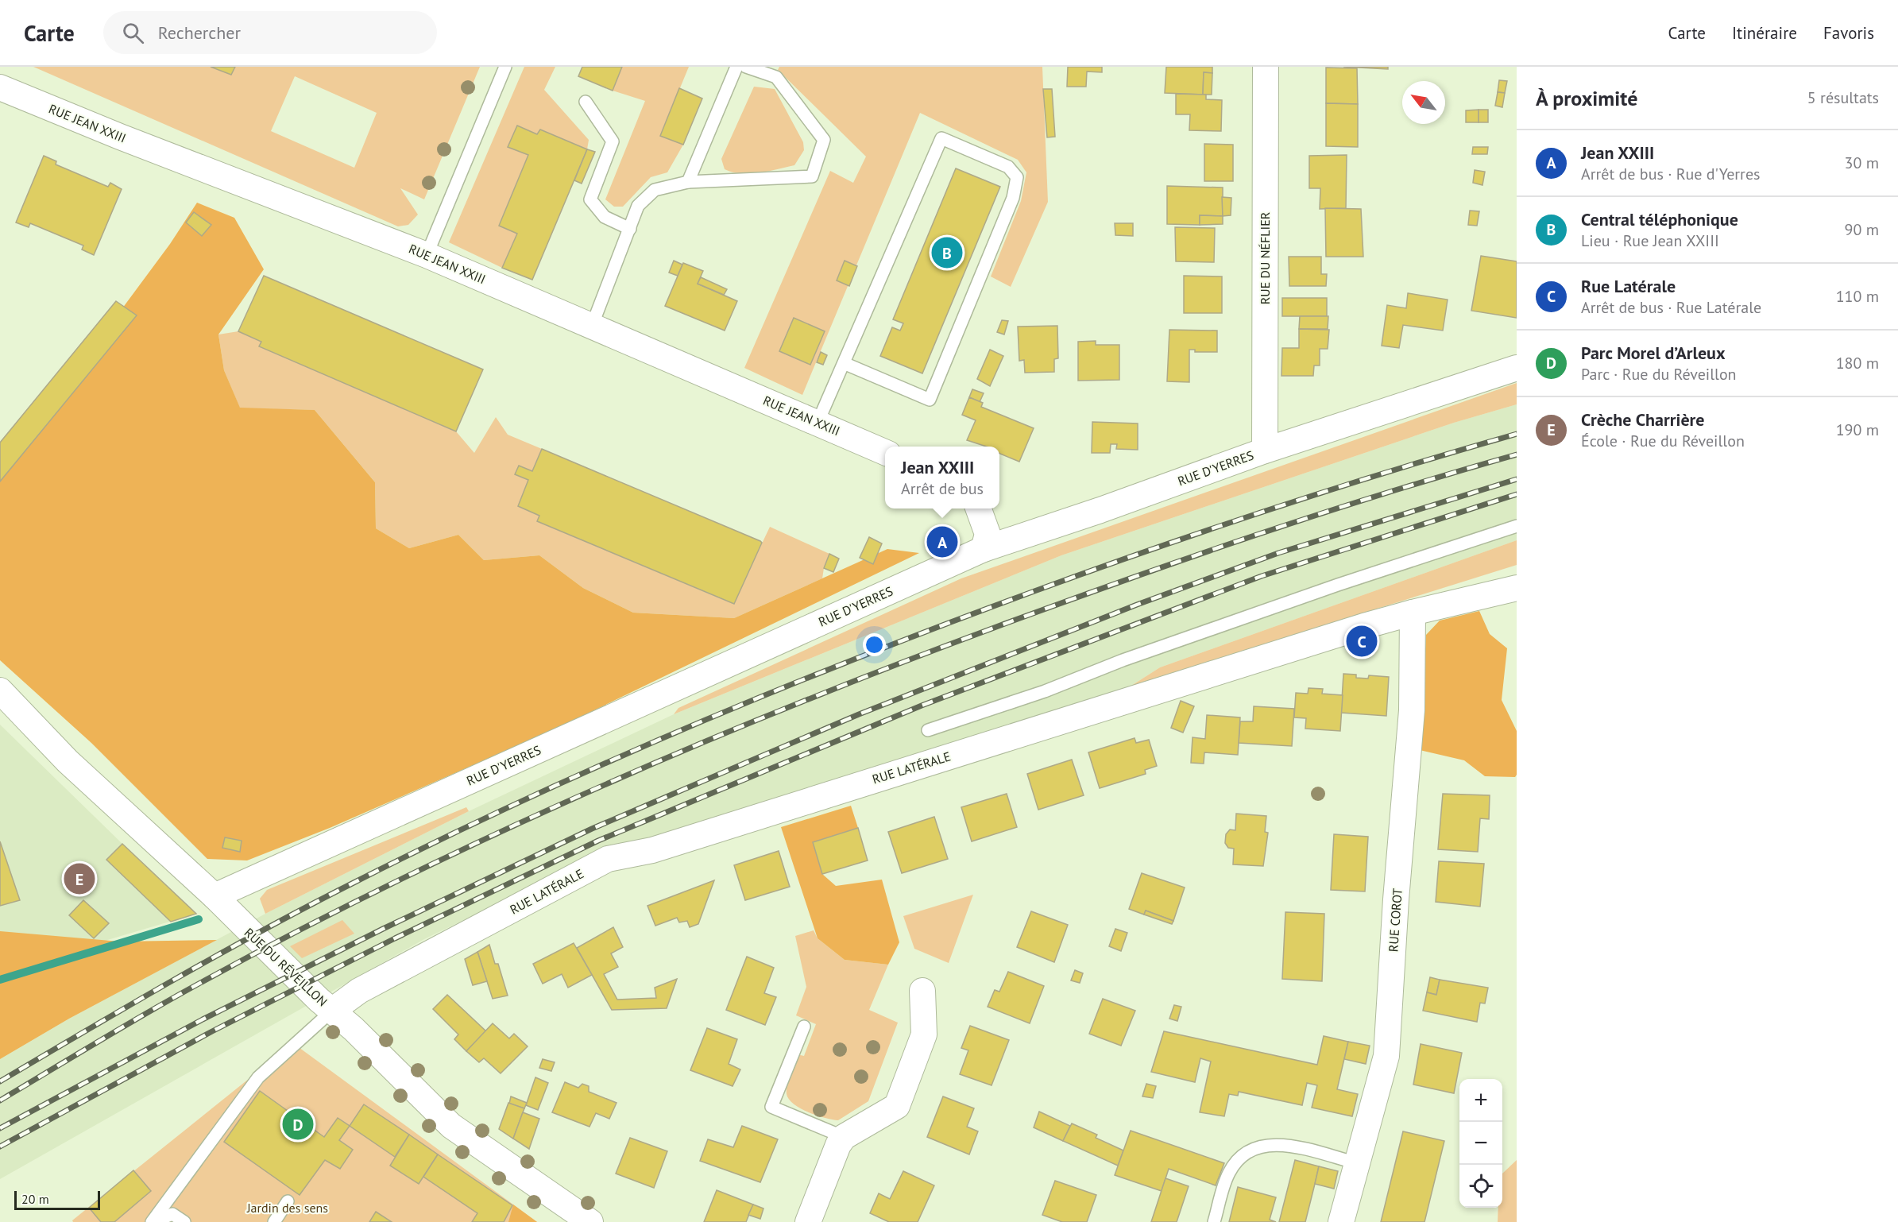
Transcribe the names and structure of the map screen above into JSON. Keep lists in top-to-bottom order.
{
  "streets": {
    "street": [
      "RUE JEAN XXIII",
      "RUE DU NÉFLIER",
      "RUE D'YERRES",
      "RUE LATÉRALE",
      "RUE COROT",
      "RUE DU RÉVEILLON"
    ]
  },
  "crossings": [
    ["RUE DU NÉFLIER", "RUE D'YERRES"],
    ["RUE D'YERRES", "RUE DU RÉVEILLON"],
    ["RUE LATÉRALE", "RUE COROT"],
    ["RUE LATÉRALE", "RUE DU RÉVEILLON"]
  ],
  "parks": ["Jardin des sens"],
  "scale_bar": "20 m",
  "north": "top left",
  "page": {
    "header": "Carte",
    "search": "Rechercher",
    "nav": ["Carte", "Itinéraire", "Favoris"],
    "heading": ["À proximité", "5 résultats"],
    "list": [
      {
        "mark": "A",
        "name": "Jean XXIII",
        "note": "Arrêt de bus · Rue d'Yerres",
        "value": "30 m"
      },
      {
        "mark": "B",
        "name": "Central téléphonique",
        "note": "Lieu · Rue Jean XXIII",
        "value": "90 m"
      },
      {
        "mark": "C",
        "name": "Rue Latérale",
        "note": "Arrêt de bus · Rue Latérale",
        "value": "110 m"
      },
      {
        "mark": "D",
        "name": "Parc Morel d’Arleux",
        "note": "Parc · Rue du Réveillon",
        "value": "180 m"
      },
      {
        "mark": "E",
        "name": "Crèche Charrière",
        "note": "École · Rue du Réveillon",
        "value": "190 m"
      }
    ],
    "pins": [
      "B",
      "A",
      "C",
      "E",
      "D"
    ],
    "popup": ["Jean XXIII", "Arrêt de bus"],
    "map_buttons": ["+", "−"],
    "scale": "20 m"
  }
}
